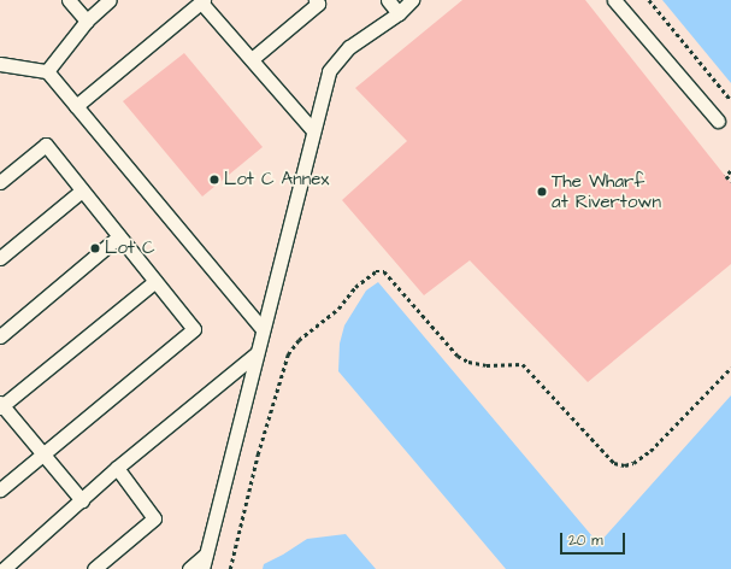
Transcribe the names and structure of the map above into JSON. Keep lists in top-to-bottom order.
{
  "places": ["Lot C Annex", "The Wharf at Rivertown", "Lot C"],
  "scale_bar": "20 m"
}
